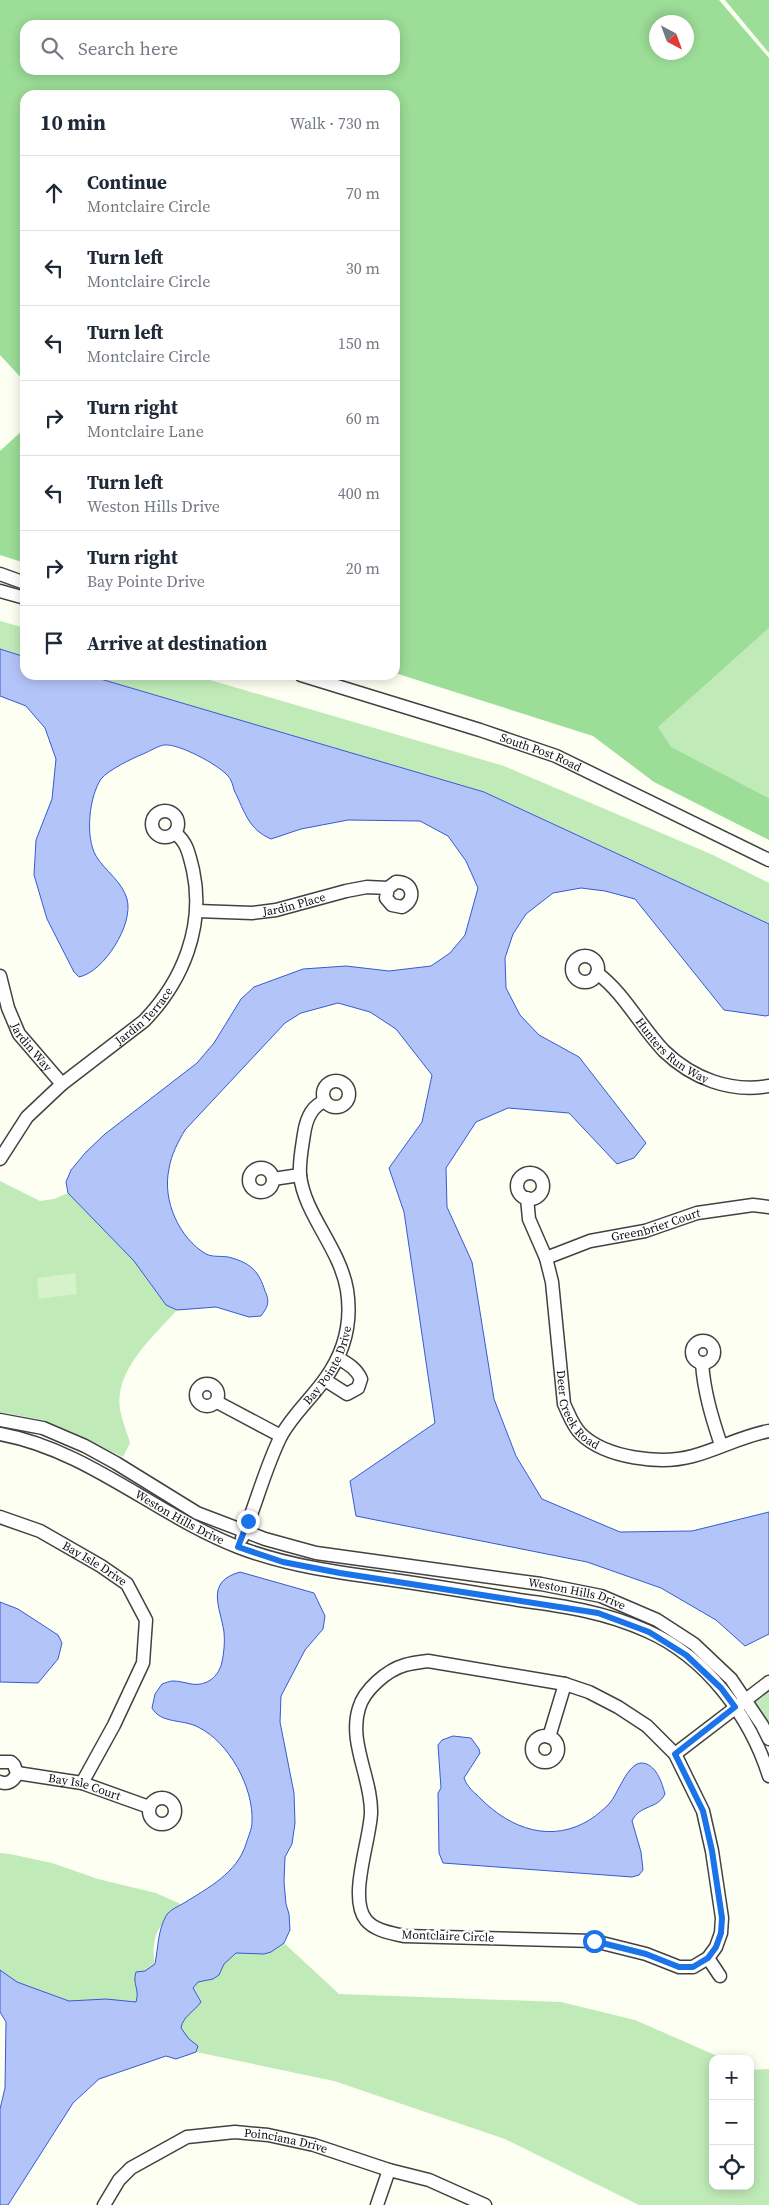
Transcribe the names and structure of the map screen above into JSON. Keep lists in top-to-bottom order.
{
  "streets": {
    "street": [
      "South Post Road",
      "Jardin Place",
      "Jardin Terrace",
      "Jardin Way",
      "Hunters Run Way",
      "Greenbrier Court",
      "Bay Pointe Drive",
      "Deer Creek Road",
      "Weston Hills Drive",
      "Bay Isle Drive",
      "Bay Isle Court",
      "Montclaire Circle",
      "Poinciana Drive"
    ]
  },
  "crossings": [
    ["Jardin Place", "Jardin Terrace"],
    ["Jardin Terrace", "Jardin Way"],
    ["Greenbrier Court", "Deer Creek Road"],
    ["Bay Pointe Drive", "Weston Hills Drive"],
    ["Bay Isle Drive", "Bay Isle Court"]
  ],
  "north": "bottom right",
  "page": {
    "search": "Search here",
    "heading": ["10 min", "Walk · 730 m"],
    "list": [
      ["Continue", "Montclaire Circle", "70 m"],
      ["Turn left", "Montclaire Circle", "30 m"],
      ["Turn left", "Montclaire Circle", "150 m"],
      ["Turn right", "Montclaire Lane", "60 m"],
      ["Turn left", "Weston Hills Drive", "400 m"],
      ["Turn right", "Bay Pointe Drive", "20 m"],
      "Arrive at destination"
    ],
    "map_buttons": ["+", "−"]
  }
}
